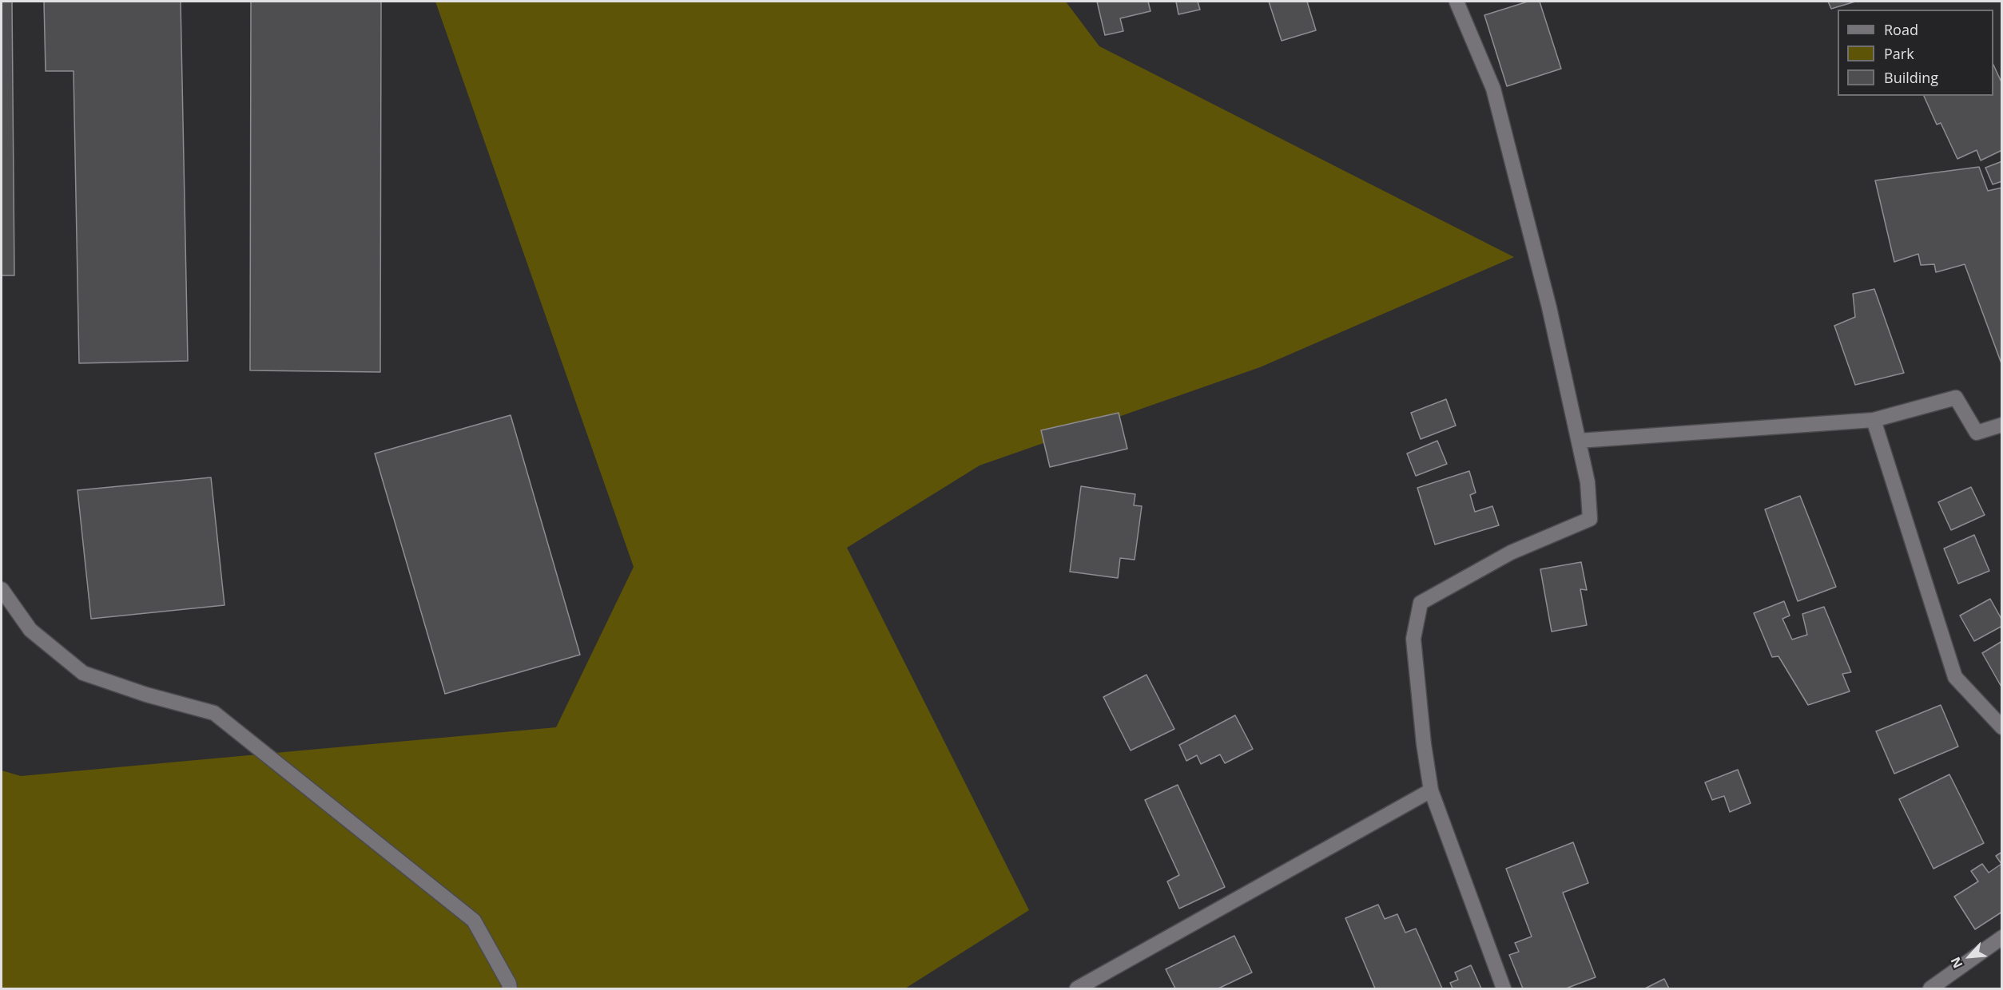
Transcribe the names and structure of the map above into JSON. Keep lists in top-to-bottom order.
{
  "legend": ["Road", "Park", "Building"],
  "north": "bottom left"
}
